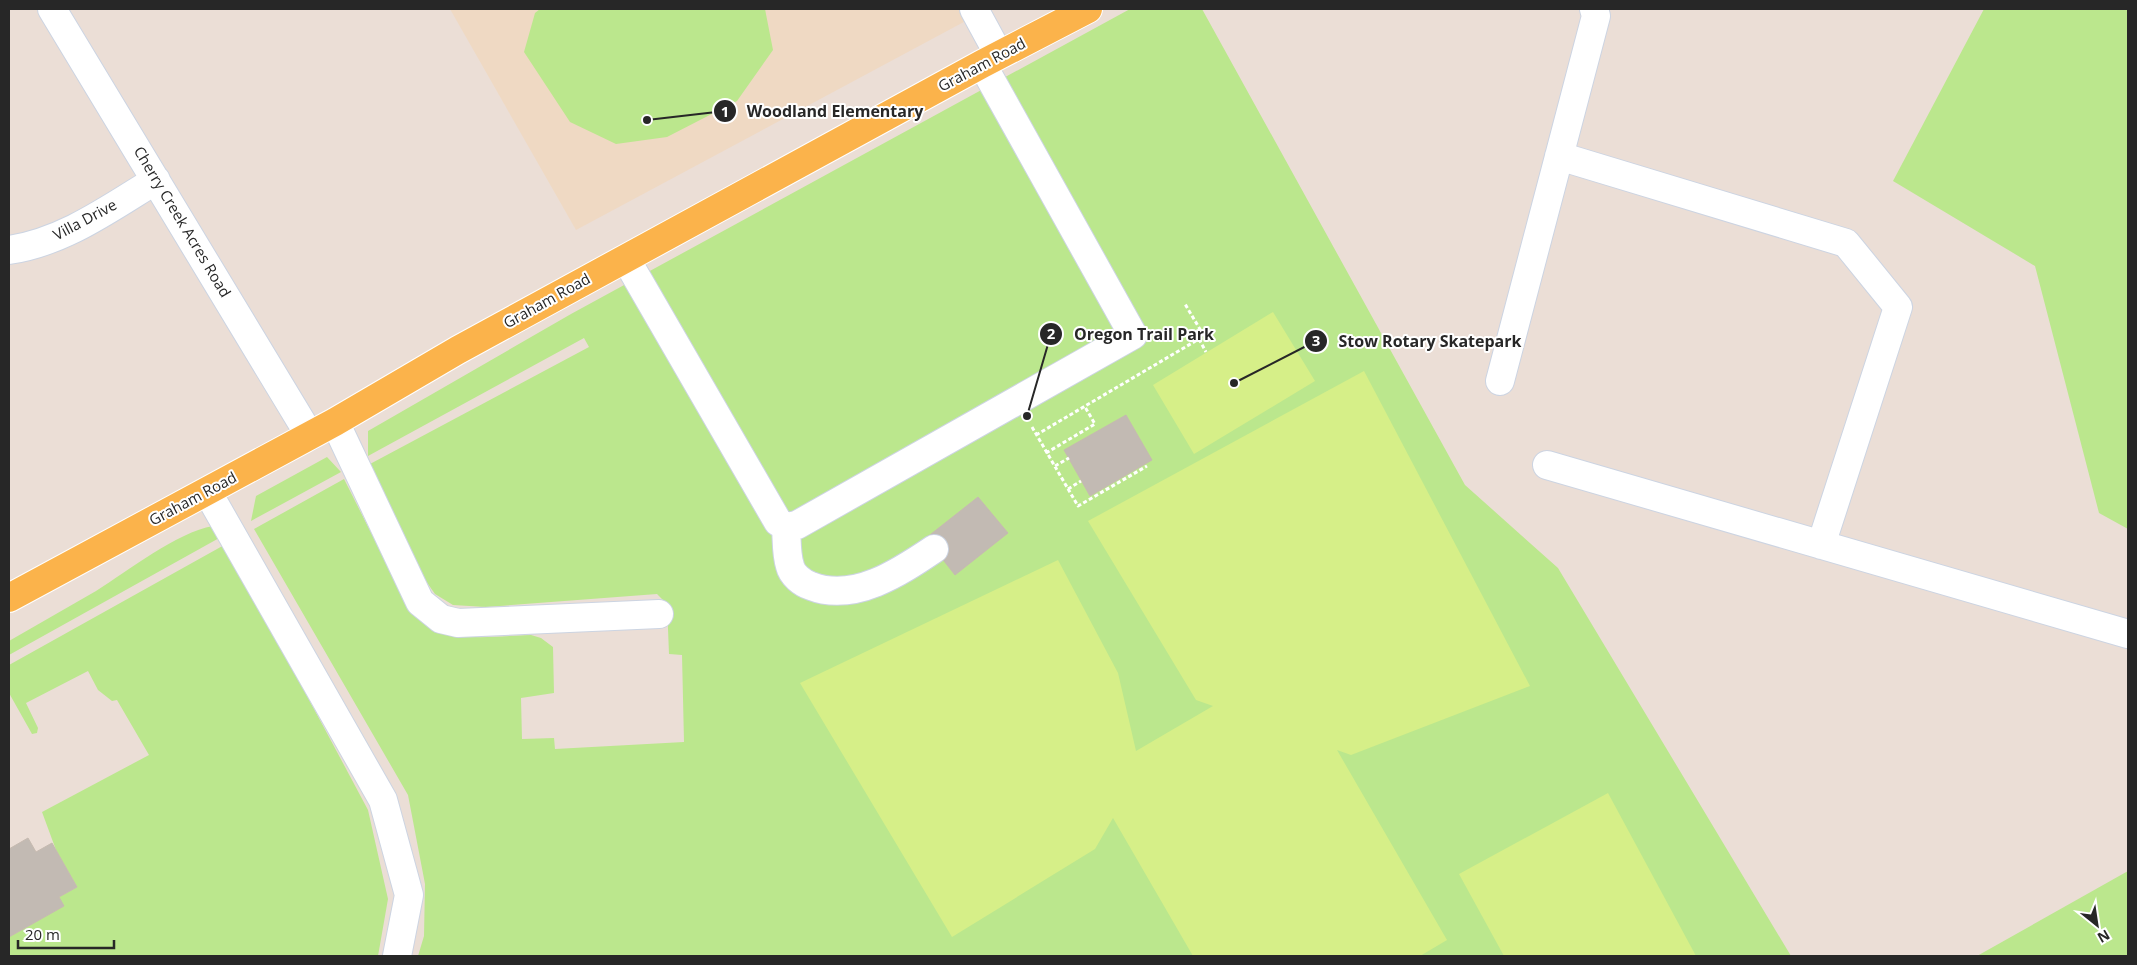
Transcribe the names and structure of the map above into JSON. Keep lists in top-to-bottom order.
{
  "streets": {
    "main road": ["Graham Road"],
    "street": ["Villa Drive", "Cherry Creek Acres Road"]
  },
  "crossings": [
    ["Graham Road", "Cherry Creek Acres Road"],
    ["Villa Drive", "Cherry Creek Acres Road"]
  ],
  "places": ["Woodland Elementary", "Stow Rotary Skatepark", "Oregon Trail Park"],
  "scale_bar": "20 m",
  "north": "bottom right"
}
